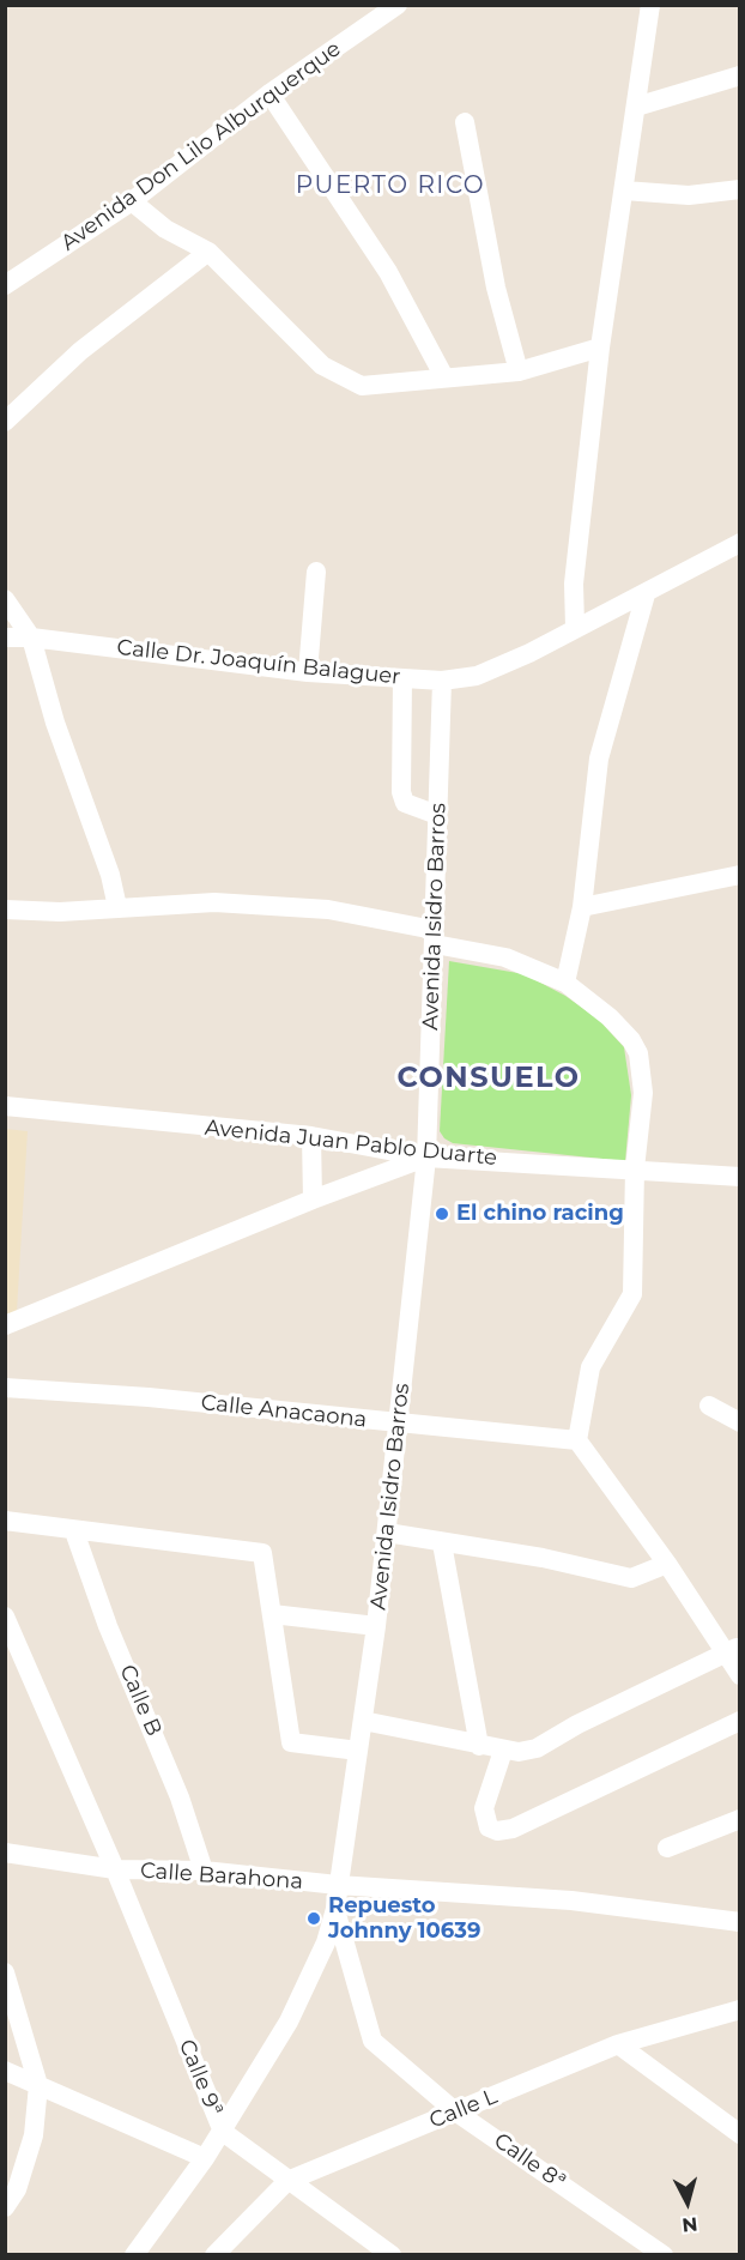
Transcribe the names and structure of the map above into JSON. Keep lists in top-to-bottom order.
{
  "streets": {
    "street": [
      "Avenida Don Lilo Alburquerque",
      "Calle Dr. Joaquín Balaguer",
      "Avenida Isidro Barros",
      "Avenida Juan Pablo Duarte",
      "Calle Anacaona",
      "Calle B",
      "Calle Barahona",
      "Calle 9ª",
      "Calle L",
      "Calle 8ª"
    ]
  },
  "crossings": [
    ["Calle Dr. Joaquín Balaguer", "Avenida Isidro Barros"],
    ["Avenida Isidro Barros", "Avenida Juan Pablo Duarte"],
    ["Avenida Isidro Barros", "Calle Anacaona"],
    ["Avenida Isidro Barros", "Calle Barahona"],
    ["Avenida Isidro Barros", "Calle 9ª"],
    ["Avenida Isidro Barros", "Calle 8ª"],
    ["Calle B", "Calle Barahona"],
    ["Calle Barahona", "Calle 9ª"],
    ["Calle 9ª", "Calle L"],
    ["Calle L", "Calle 8ª"]
  ],
  "districts": ["PUERTO RICO", "CONSUELO"],
  "places": ["El chino racing", "Repuesto Johnny 10639"],
  "north": "bottom"
}
